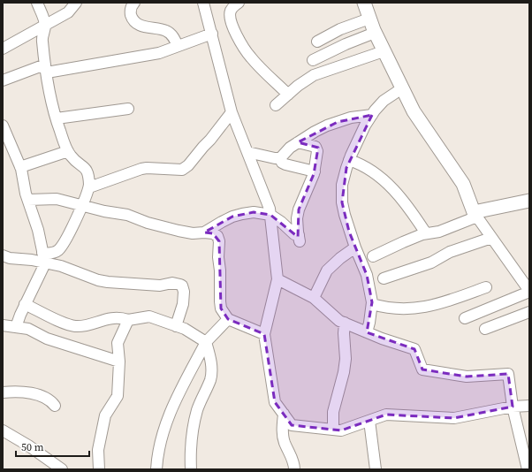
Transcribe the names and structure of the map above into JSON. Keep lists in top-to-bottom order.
{
  "scale_bar": "50 m"
}
